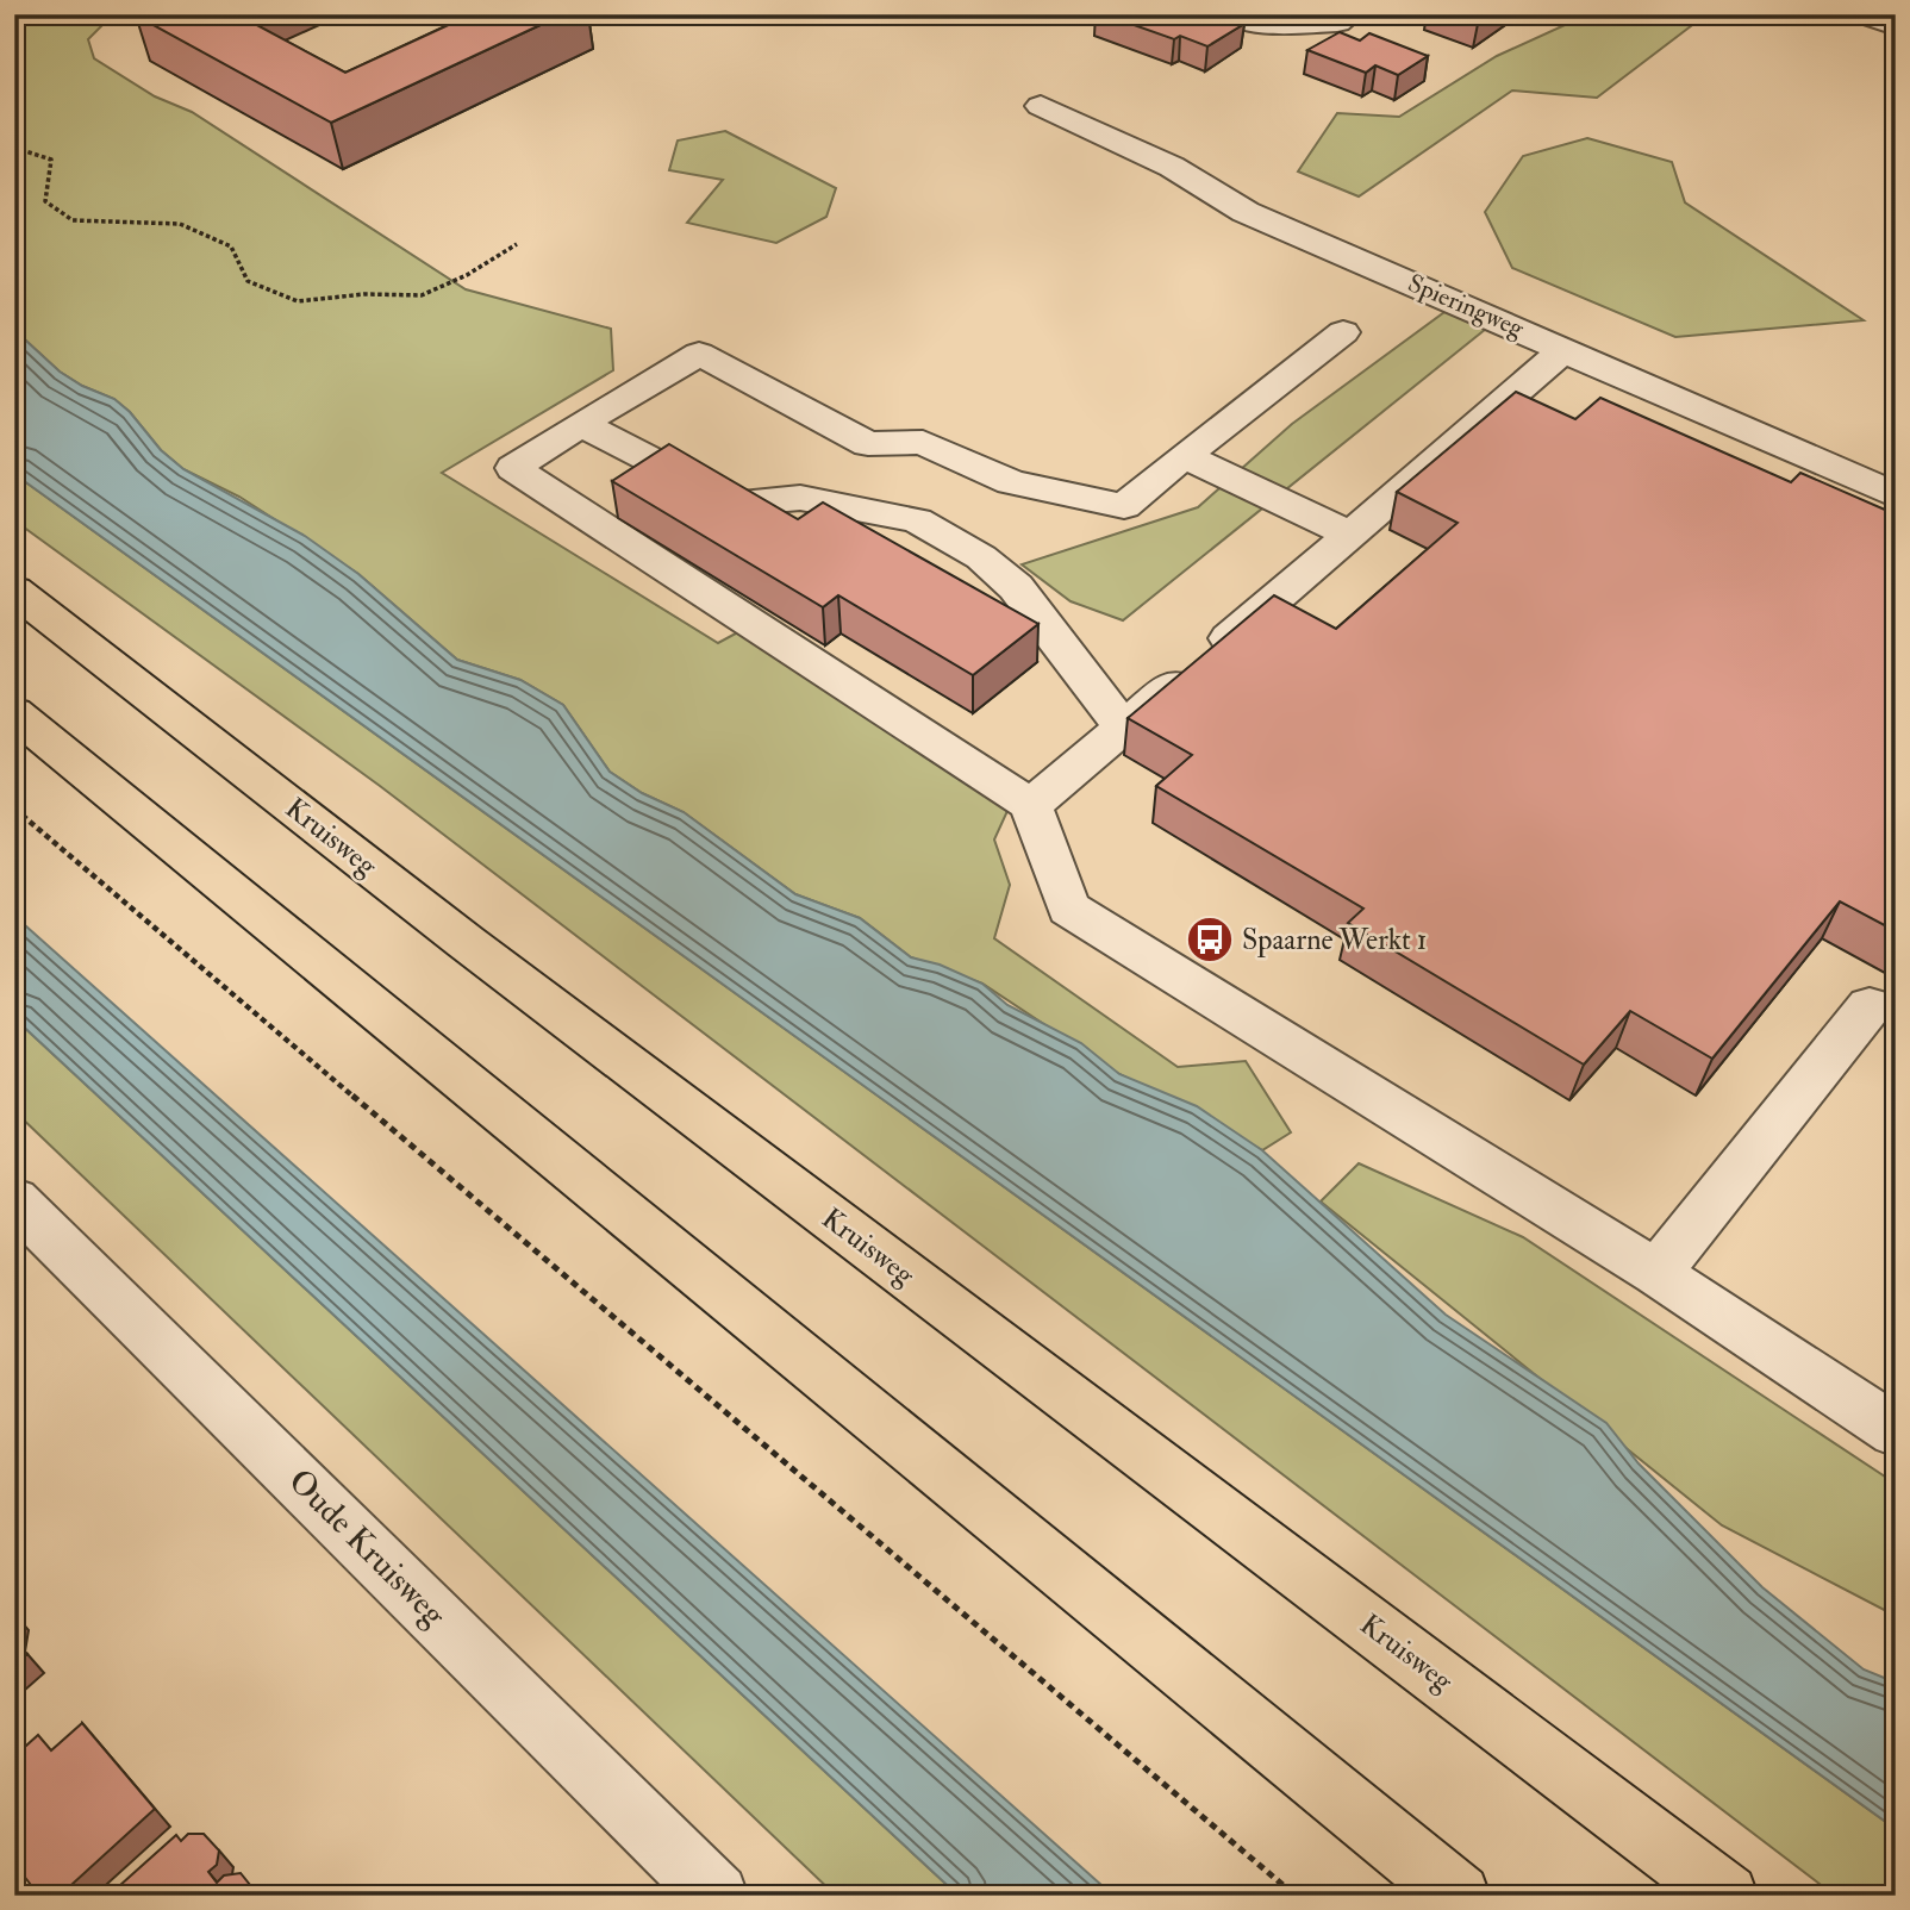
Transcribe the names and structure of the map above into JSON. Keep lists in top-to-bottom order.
{
  "streets": {
    "highway": ["Kruisweg"],
    "street": ["Spieringweg", "Oude Kruisweg"]
  },
  "places": {
    "bus stop": ["Spaarne Werkt 1"]
  }
}
